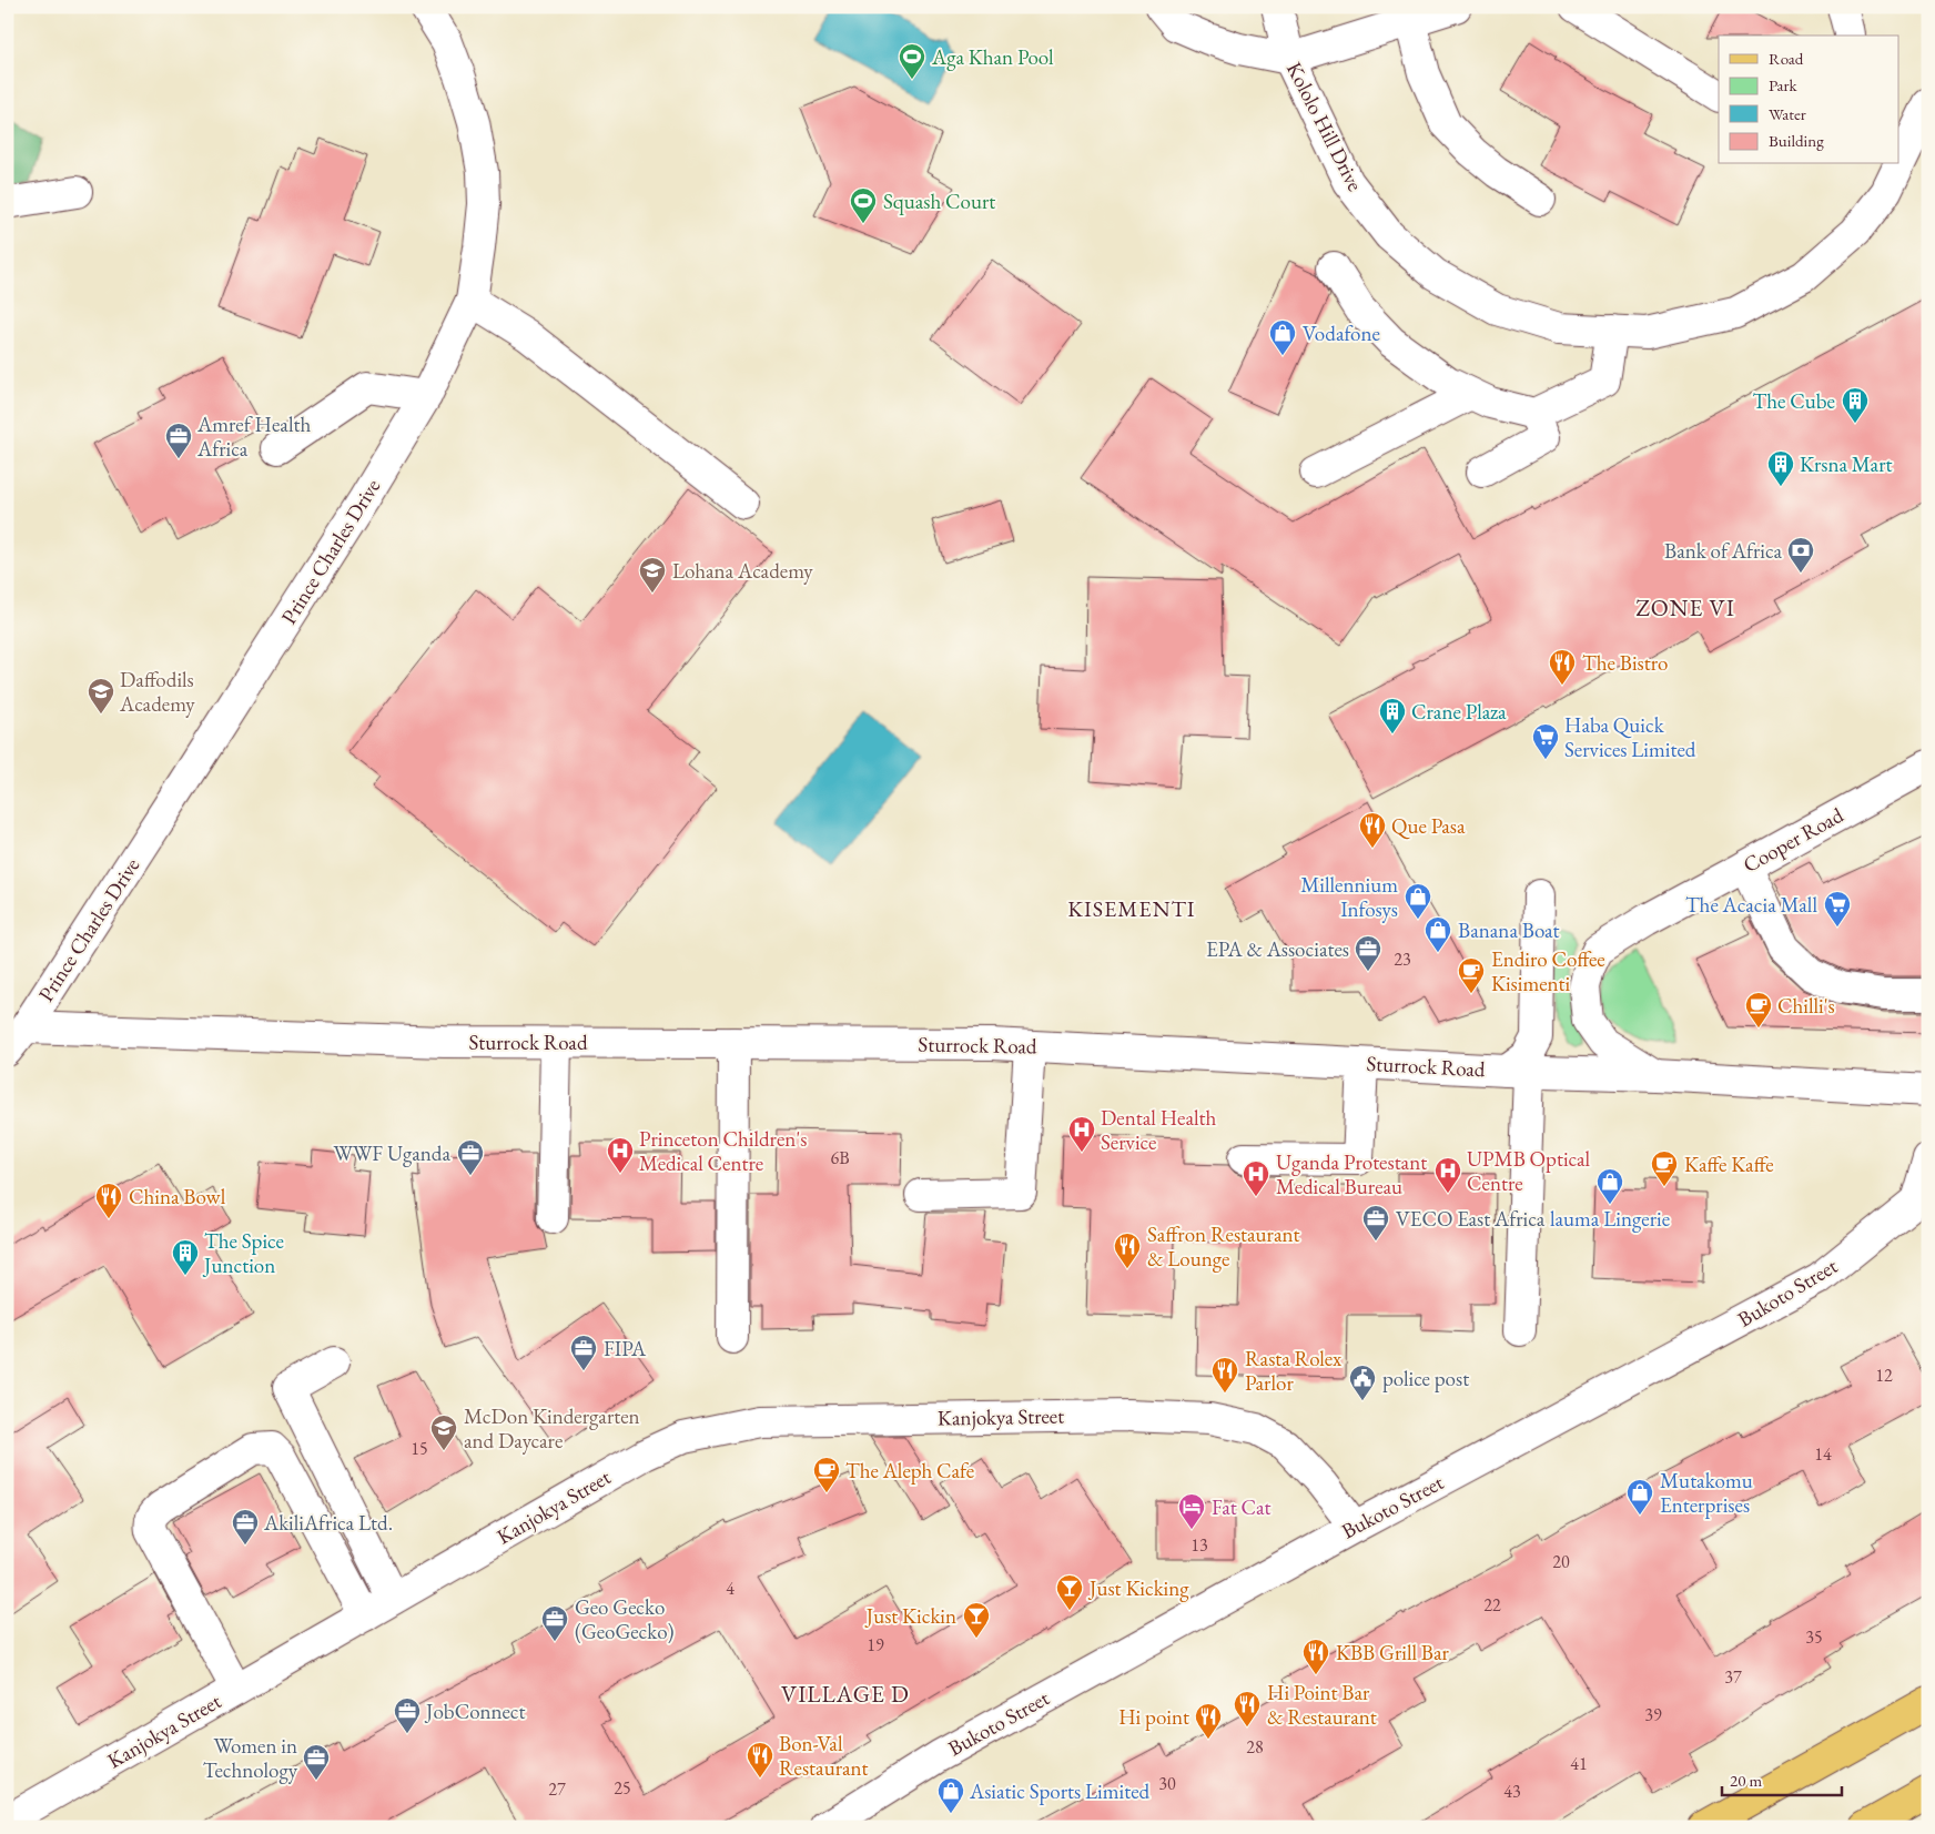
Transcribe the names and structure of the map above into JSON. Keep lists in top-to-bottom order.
{
  "streets": {
    "street": [
      "Kololo Hill Drive",
      "Prince Charles Drive",
      "Cooper Road",
      "Sturrock Road",
      "Bukoto Street",
      "Kanjokya Street"
    ]
  },
  "crossings": [
    ["Prince Charles Drive", "Sturrock Road"],
    ["Cooper Road", "Sturrock Road"],
    ["Bukoto Street", "Kanjokya Street"]
  ],
  "districts": ["ZONE VI", "KISEMENTI", "VILLAGE D"],
  "places": {
    "sports": ["Aga Khan Pool", "Squash Court"],
    "shop": [
      "Vodafone",
      "Millennium Infosys",
      "Banana Boat",
      "lauma Lingerie",
      "Mutakomu Enterprises",
      "Asiatic Sports Limited"
    ],
    "building": [
      "The Cube",
      "Krsna Mart",
      "Crane Plaza",
      "The Spice Junction"
    ],
    "office": [
      "Amref Health Africa",
      "EPA & Associates",
      "WWF Uganda",
      "VECO East Africa",
      "FIPA",
      "AkiliAfrica Ltd.",
      "Geo Gecko (GeoGecko)",
      "JobConnect",
      "Women in Technology"
    ],
    "bank": ["Bank of Africa"],
    "school or university": ["Lohana Academy", "Daffodils Academy", "McDon Kindergarten and Daycare"],
    "restaurant": [
      "The Bistro",
      "Que Pasa",
      "China Bowl",
      "Saffron Restaurant & Lounge",
      "Rasta Rolex Parlor",
      "KBB Grill Bar",
      "Hi Point Bar & Restaurant",
      "Hi point",
      "Bon-Val Restaurant"
    ],
    "supermarket": ["Haba Quick Services Limited", "The Acacia Mall"],
    "cafe": [
      "Endiro Coffee Kisimenti",
      "Chilli's",
      "Kaffe Kaffe",
      "The Aleph Cafe"
    ],
    "hospital": [
      "Dental Health Service",
      "Princeton Children's Medical Centre",
      "UPMB Optical Centre",
      "Uganda Protestant Medical Bureau"
    ],
    "public building": ["police post"],
    "hotel": ["Fat Cat"],
    "bar": ["Just Kicking", "Just Kickin"]
  },
  "house_numbers": [
    "23",
    "6B",
    "12",
    "15",
    "14",
    "13",
    "20",
    "4",
    "22",
    "35",
    "19",
    "37",
    "39",
    "28",
    "41",
    "30",
    "25",
    "27",
    "43"
  ],
  "legend": [
    "Road",
    "Park",
    "Water",
    "Building"
  ],
  "scale_bar": "20 m"
}
